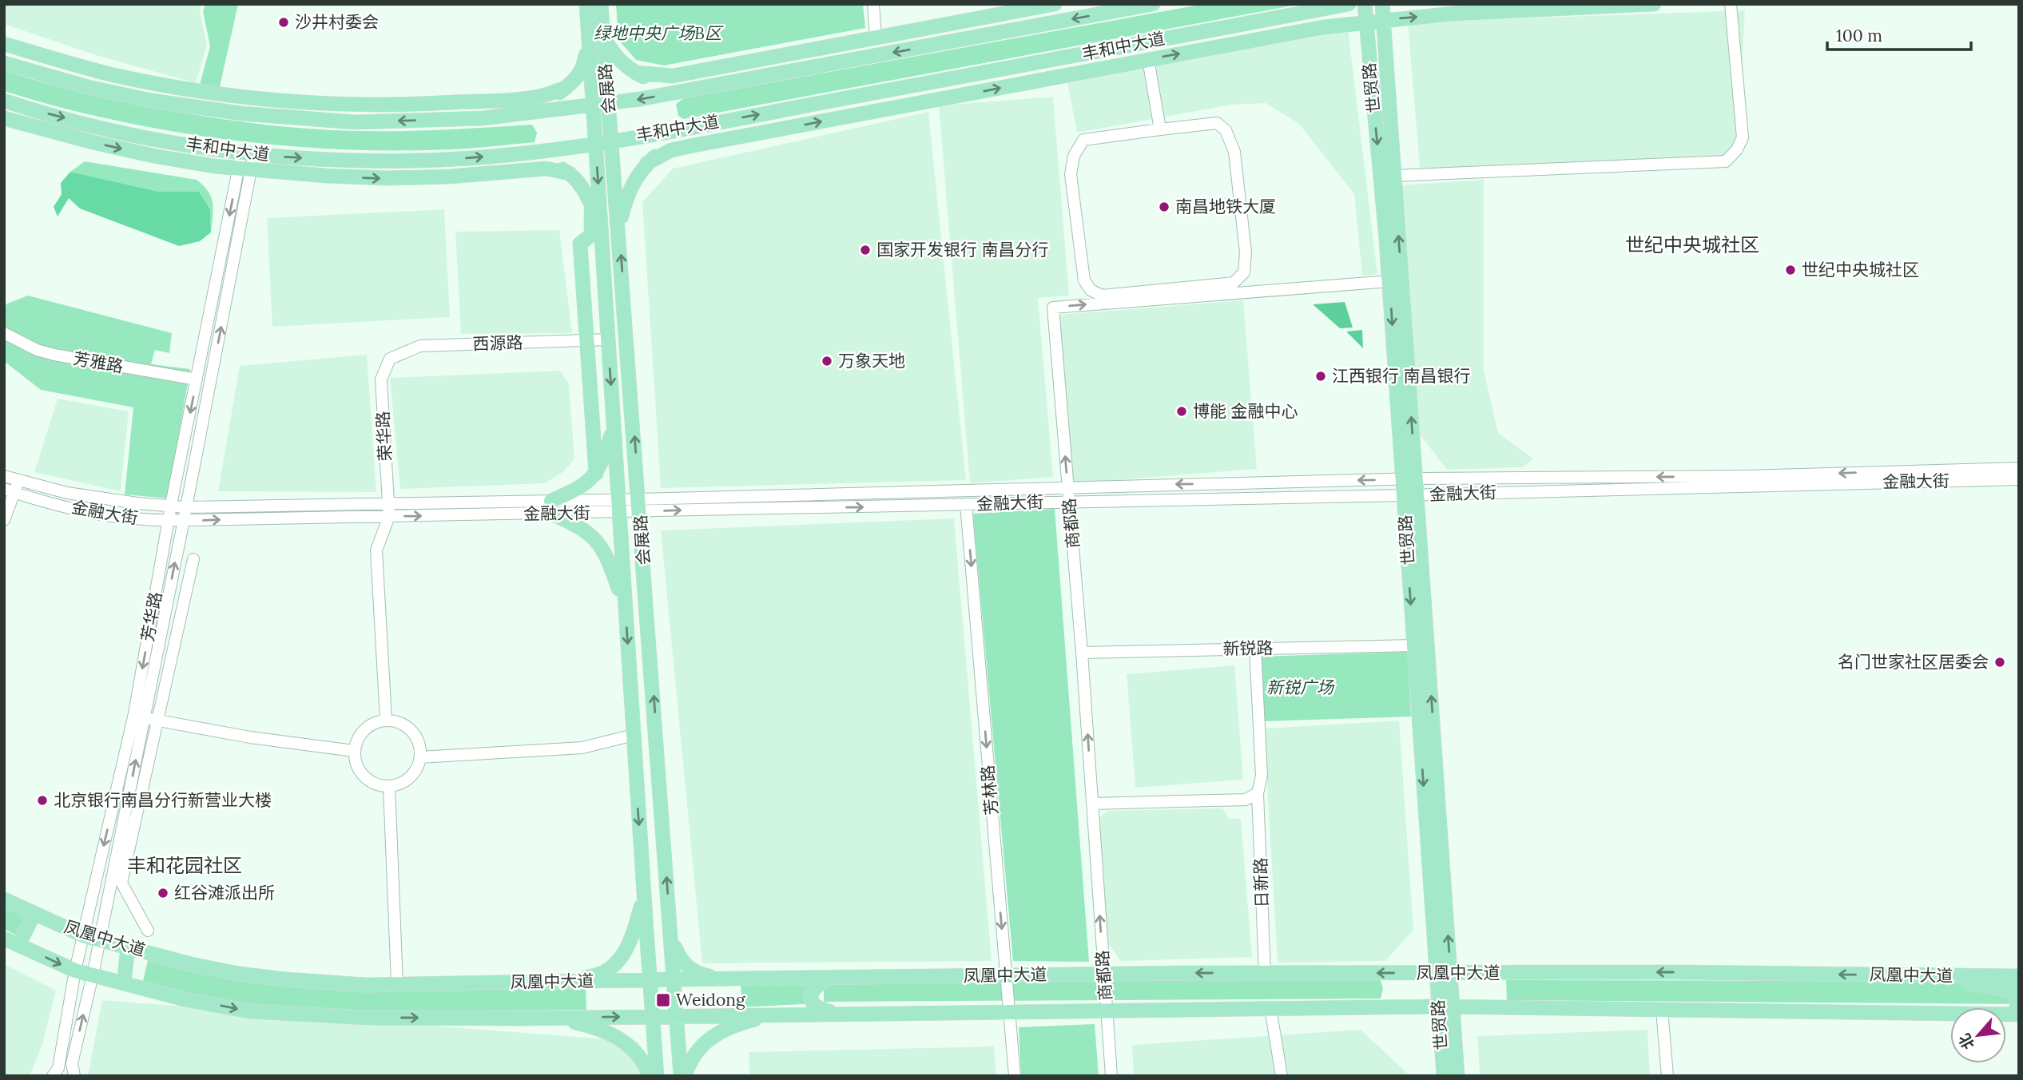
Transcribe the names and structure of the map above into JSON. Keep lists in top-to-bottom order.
{
  "streets": {
    "main road": [
      "丰和中大道",
      "世贸路",
      "会展路",
      "凤凰中大道"
    ],
    "street": [
      "西源路",
      "芳雅路",
      "荣华路",
      "金融大街",
      "商都路",
      "芳华路",
      "新锐路",
      "芳林路",
      "日新路"
    ]
  },
  "crossings": [
    ["丰和中大道", "会展路"],
    ["丰和中大道", "芳华路"],
    ["世贸路", "金融大街"],
    ["世贸路", "商都路"],
    ["世贸路", "新锐路"],
    ["世贸路", "凤凰中大道"],
    ["会展路", "西源路"],
    ["会展路", "金融大街"],
    ["会展路", "凤凰中大道"],
    ["西源路", "荣华路"],
    ["芳雅路", "芳华路"],
    ["荣华路", "金融大街"],
    ["金融大街", "商都路"],
    ["金融大街", "芳华路"],
    ["金融大街", "芳林路"],
    ["商都路", "新锐路"],
    ["商都路", "凤凰中大道"],
    ["芳华路", "凤凰中大道"],
    ["新锐路", "日新路"],
    ["芳林路", "凤凰中大道"],
    ["日新路", "凤凰中大道"]
  ],
  "one_way": ["芳林路"],
  "districts": ["世纪中央城社区", "丰和花园社区"],
  "parks": ["绿地中央广场B区", "新锐广场"],
  "places": {
    "other": [
      "沙井村委会",
      "南昌地铁大厦",
      "国家开发银行 南昌分行",
      "世纪中央城社区",
      "万象天地",
      "江西银行 南昌银行",
      "博能 金融中心",
      "名门世家社区居委会",
      "北京银行南昌分行新营业大楼",
      "红谷滩派出所"
    ],
    "transit": ["Weidong"]
  },
  "scale_bar": "100 m",
  "north": "bottom left"
}
